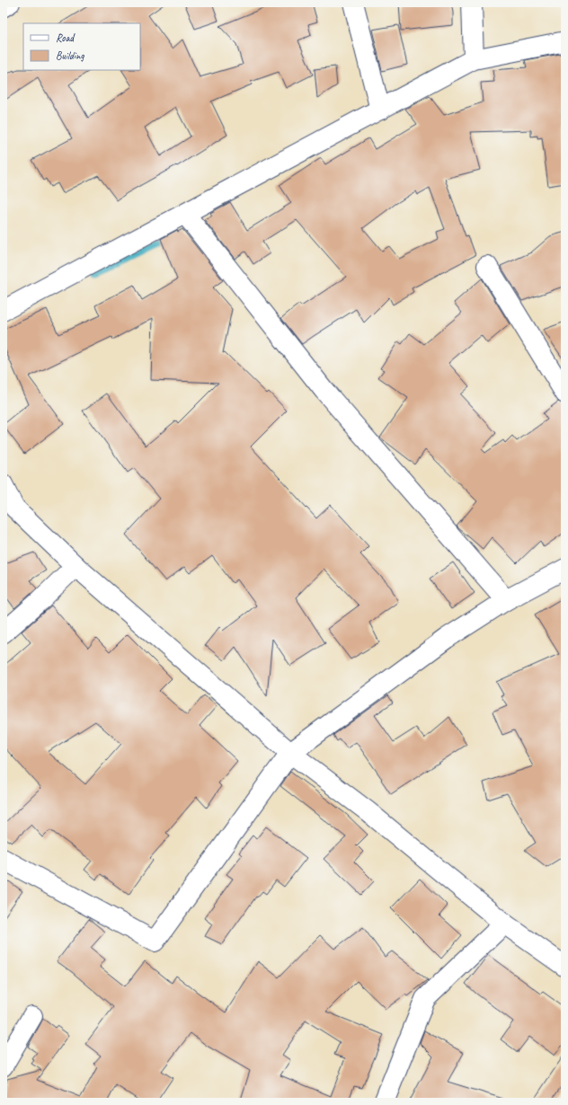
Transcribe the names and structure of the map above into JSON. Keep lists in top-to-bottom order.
{
  "legend": ["Road", "Building"]
}
